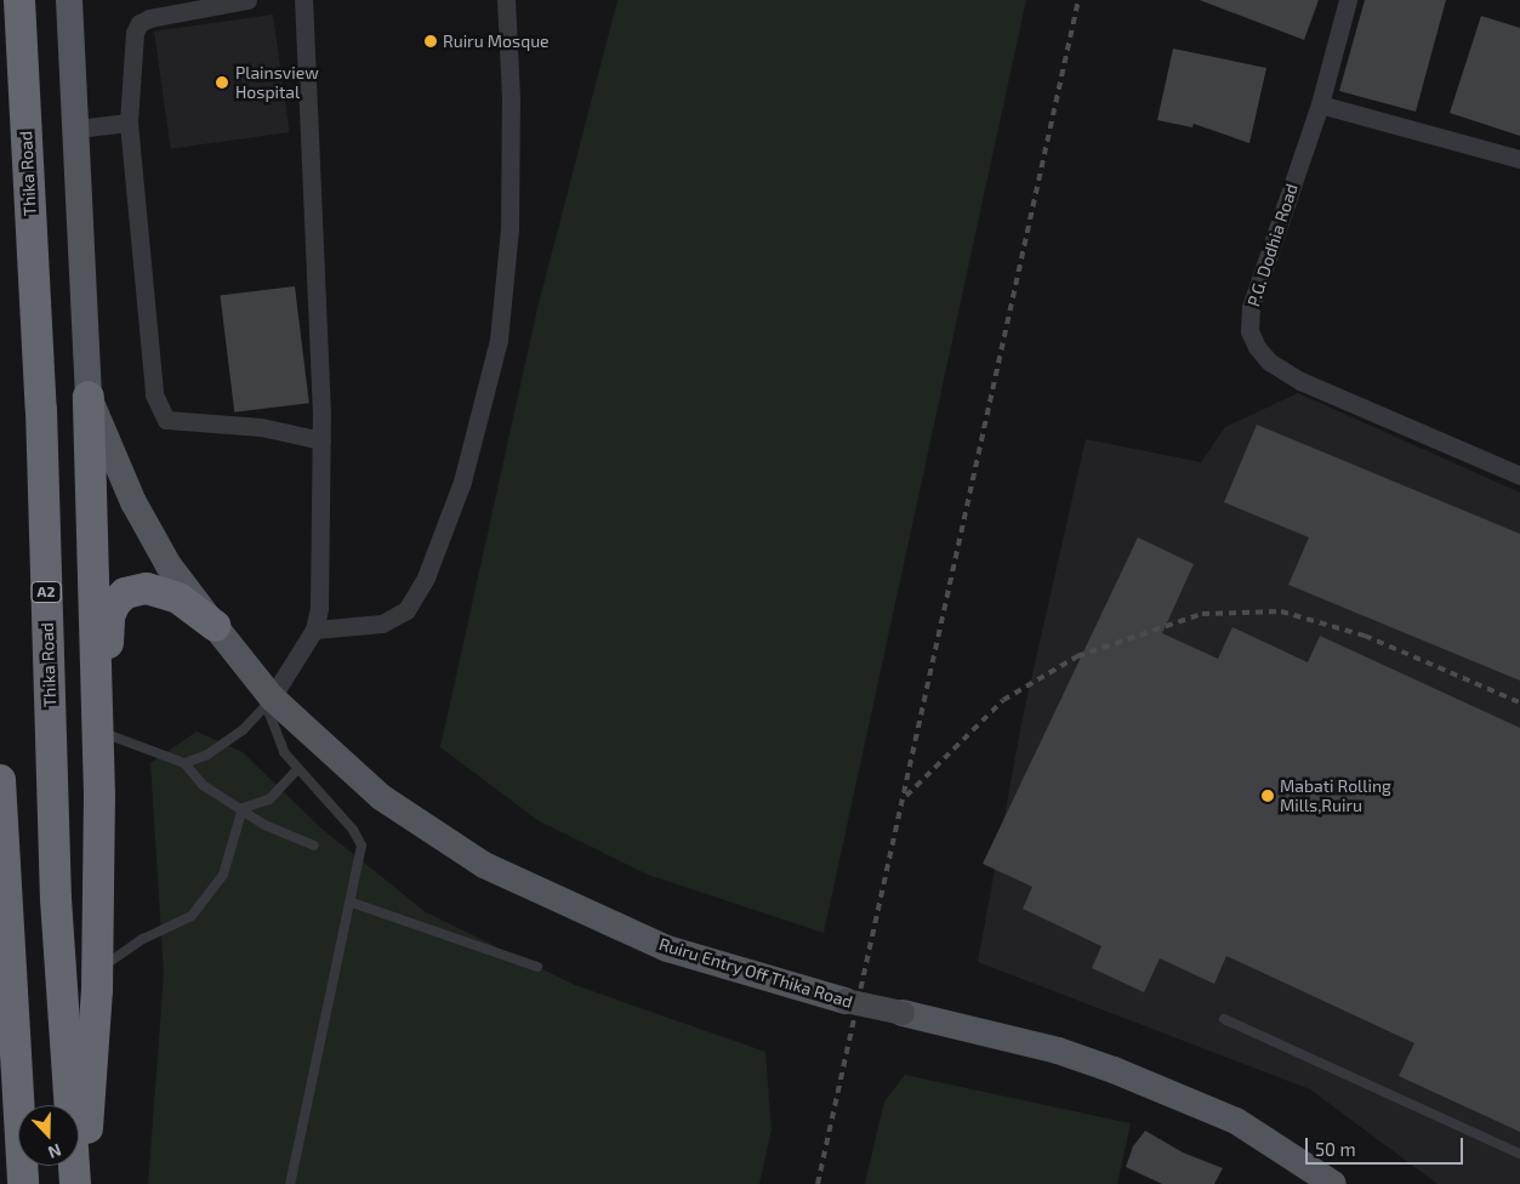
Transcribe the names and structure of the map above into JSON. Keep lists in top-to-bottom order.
{
  "streets": {
    "highway": ["Thika Road", "A2"],
    "main road": ["Ruiru Entry Off Thika Road"],
    "street": ["P.G. Dodhia Road"]
  },
  "places": ["Ruiru Mosque", "Plainsview Hospital", "Mabati Rolling Mills,Ruiru"],
  "scale_bar": "50 m",
  "north": "bottom"
}
